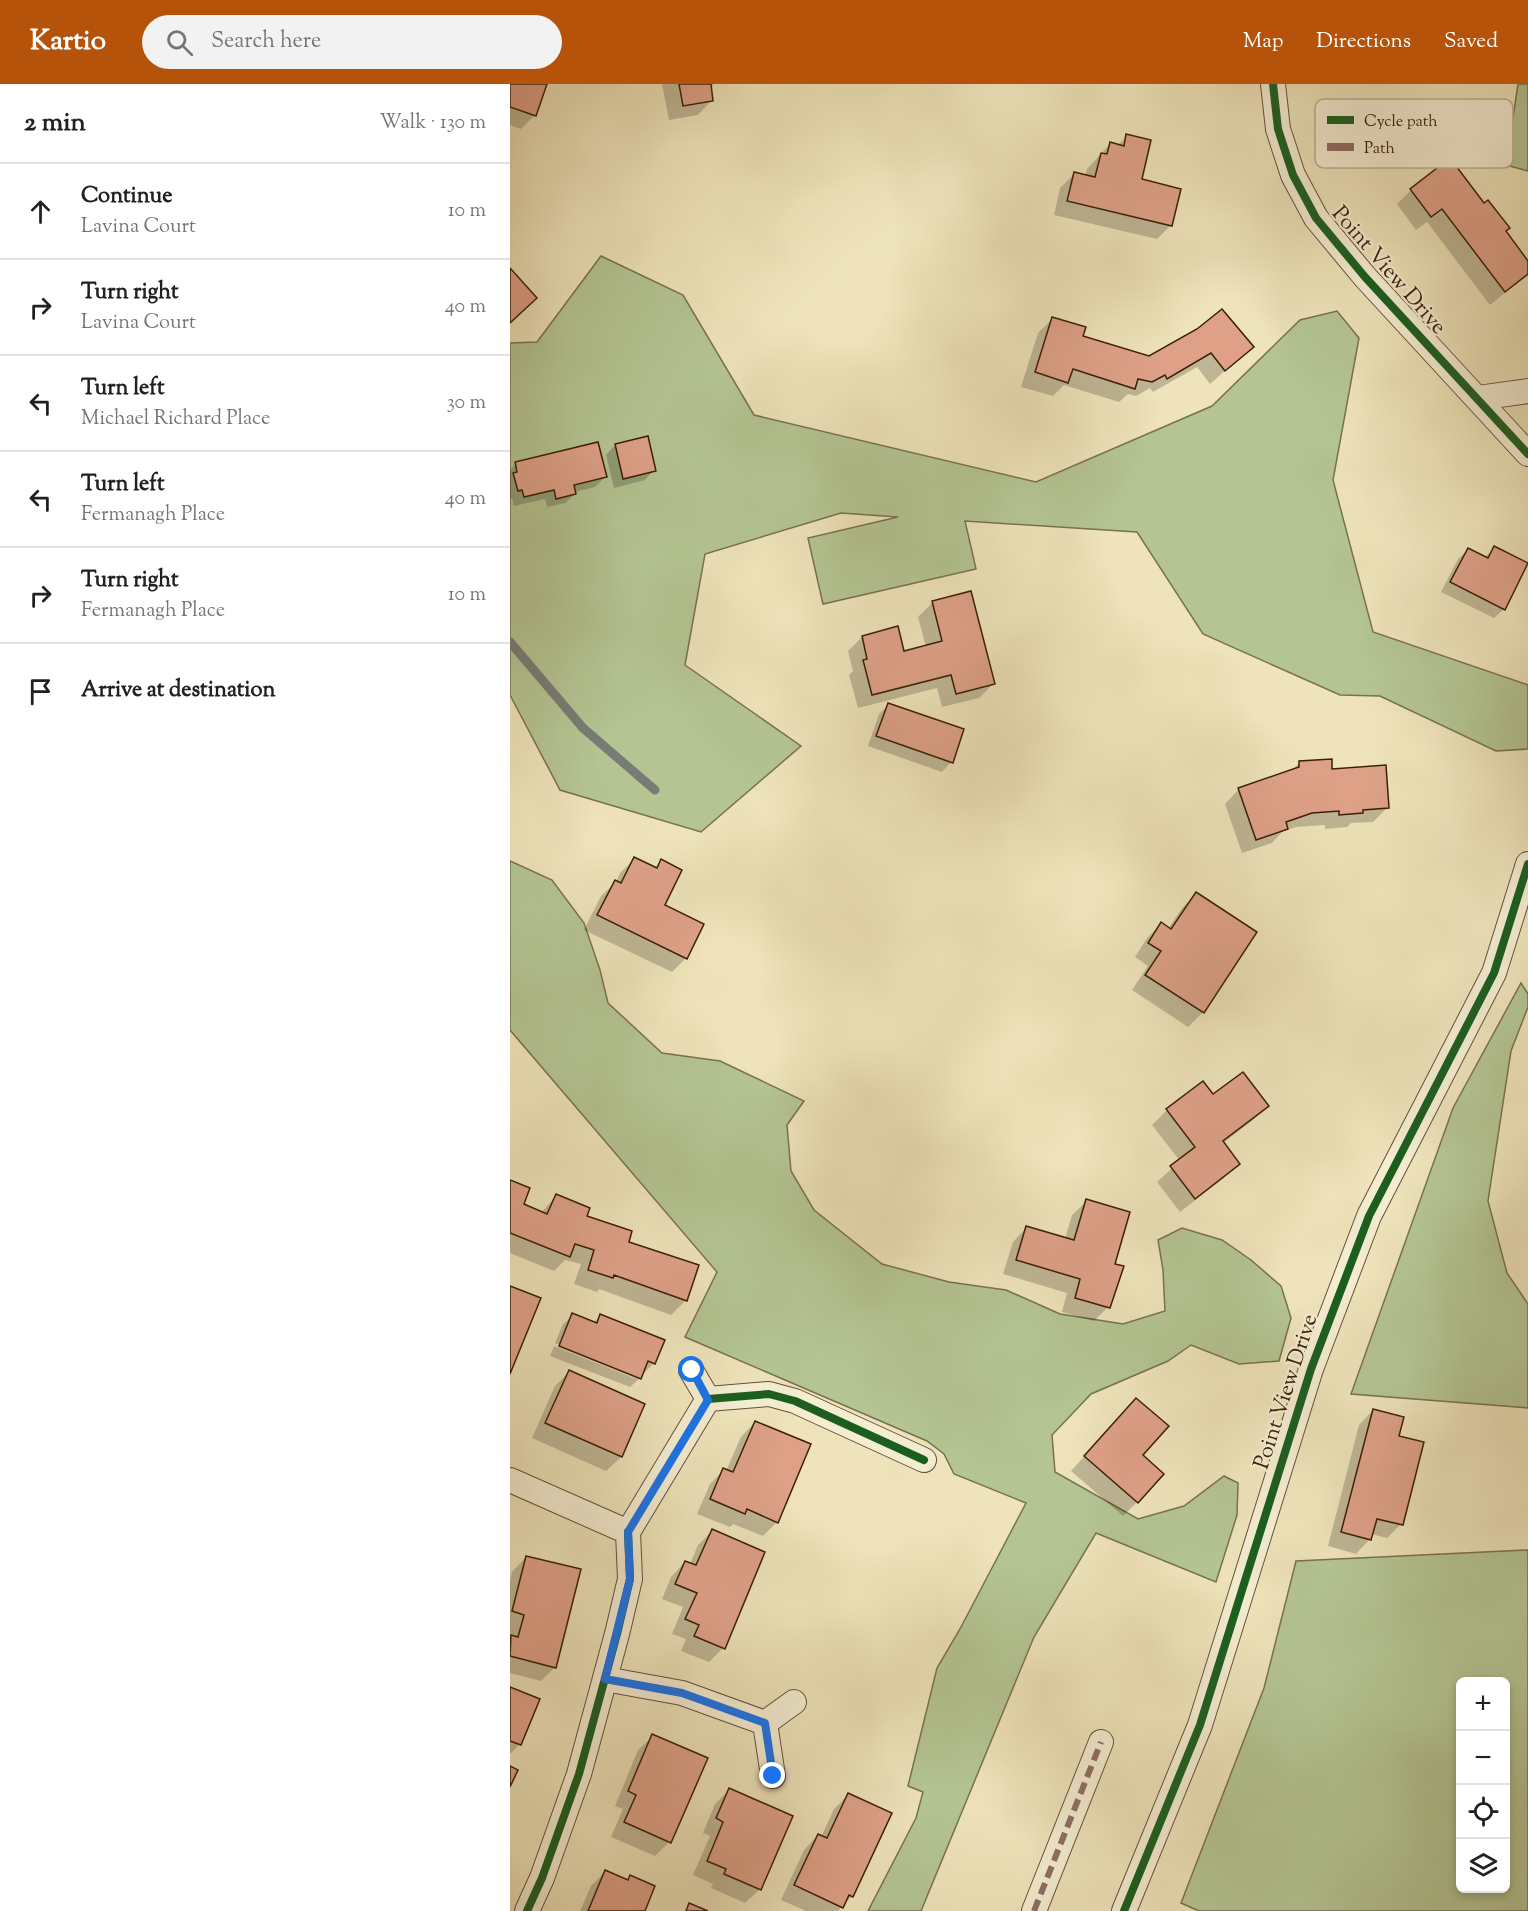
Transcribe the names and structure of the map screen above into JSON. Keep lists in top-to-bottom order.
{
  "streets": {
    "street": ["Point View Drive"]
  },
  "legend": ["Cycle path", "Path"],
  "page": {
    "header": "Kartio",
    "search": "Search here",
    "nav": ["Map", "Directions", "Saved"],
    "heading": ["2 min", "Walk · 130 m"],
    "list": [
      ["Continue", "Lavina Court", "10 m"],
      ["Turn right", "Lavina Court", "40 m"],
      ["Turn left", "Michael Richard Place", "30 m"],
      ["Turn left", "Fermanagh Place", "40 m"],
      ["Turn right", "Fermanagh Place", "10 m"],
      "Arrive at destination"
    ],
    "map_buttons": ["+", "−"]
  }
}
